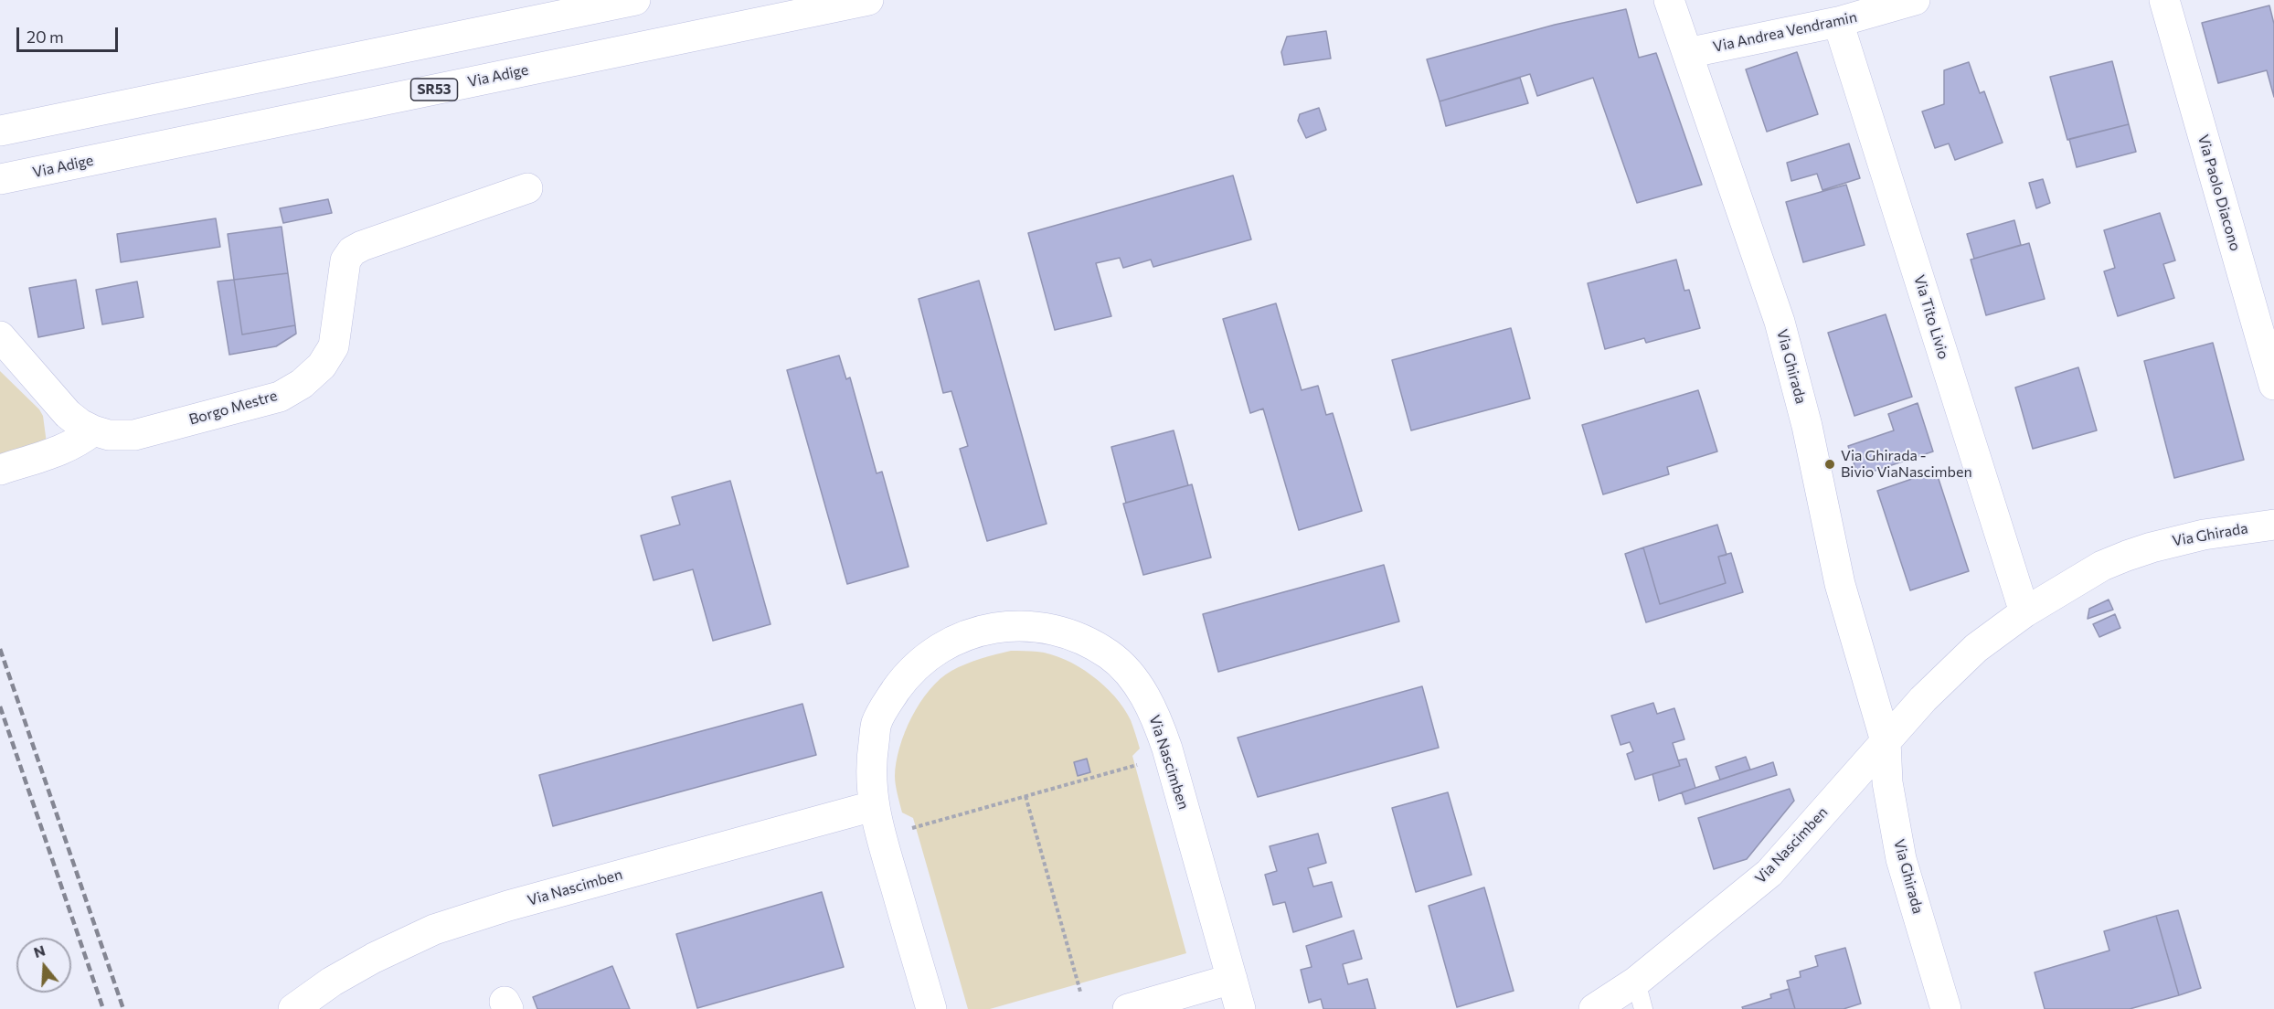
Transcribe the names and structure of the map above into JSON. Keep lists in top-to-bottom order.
{
  "streets": {
    "main road": [
      "Via Andrea Vendramin",
      "Via Adige",
      "SR53",
      "Via Paolo Diacono",
      "Via Tito Livio",
      "Via Ghirada",
      "Borgo Mestre",
      "Via Nascimben"
    ]
  },
  "crossings": [
    ["Via Andrea Vendramin", "Via Tito Livio"],
    ["Via Andrea Vendramin", "Via Ghirada"],
    ["Via Tito Livio", "Via Ghirada"],
    ["Via Ghirada", "Via Nascimben"]
  ],
  "places": ["Via Ghirada - Bivio ViaNascimben"],
  "scale_bar": "20 m",
  "north": "top"
}
